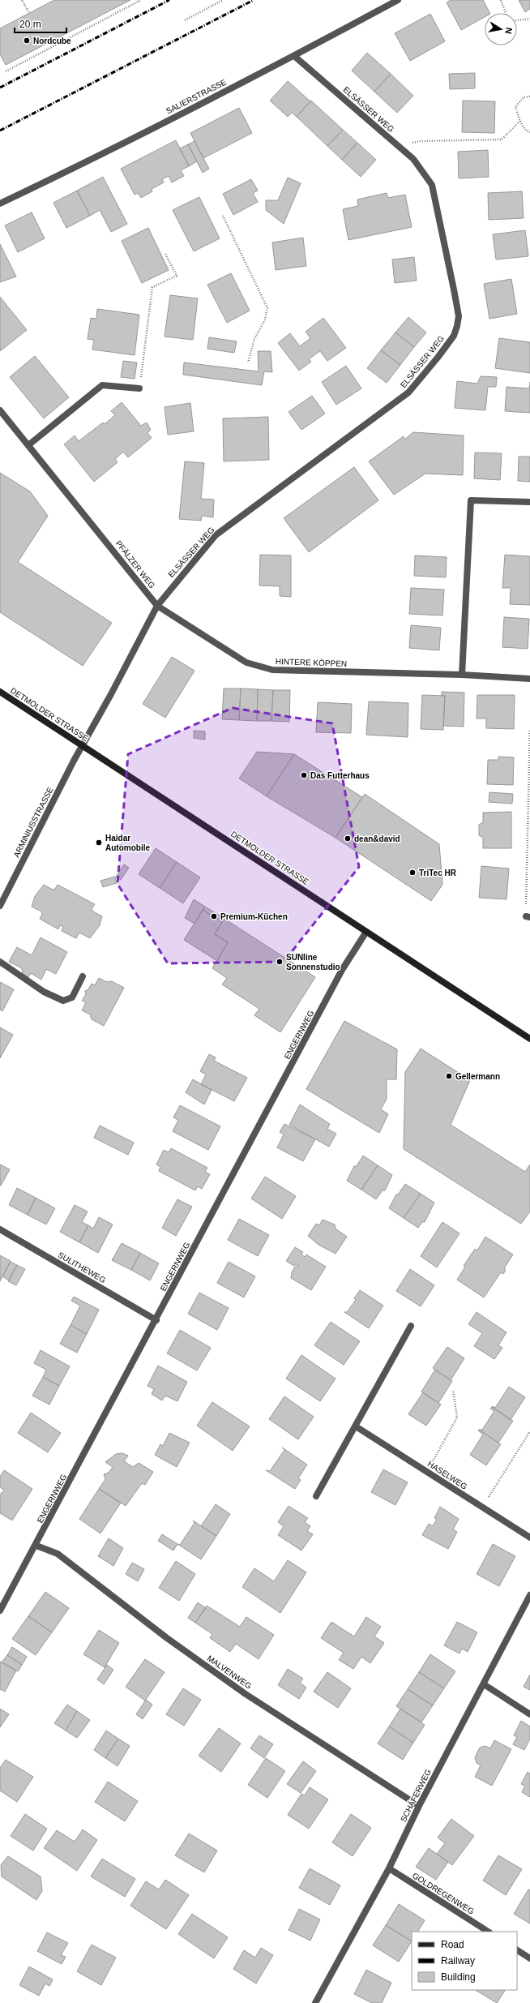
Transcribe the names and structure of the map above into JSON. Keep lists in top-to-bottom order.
{
  "streets": {
    "main road": ["DETMOLDER STRASSE"],
    "street": [
      "SALIERSTRASSE",
      "ELSÄSSER WEG",
      "PFÄLZER WEG",
      "HINTERE KÖPPEN",
      "ARMINIUSSTRASSE",
      "ENGERNWEG",
      "SULITHEWEG",
      "HASELWEG",
      "MALVENWEG",
      "SCHÄFERWEG",
      "GOLDREGENWEG"
    ]
  },
  "crossings": [
    ["SALIERSTRASSE", "ELSÄSSER WEG"],
    ["ELSÄSSER WEG", "PFÄLZER WEG"],
    ["ELSÄSSER WEG", "HINTERE KÖPPEN"],
    ["PFÄLZER WEG", "HINTERE KÖPPEN"],
    ["DETMOLDER STRASSE", "ARMINIUSSTRASSE"],
    ["DETMOLDER STRASSE", "ENGERNWEG"],
    ["ENGERNWEG", "SULITHEWEG"],
    ["ENGERNWEG", "MALVENWEG"],
    ["MALVENWEG", "SCHÄFERWEG"],
    ["SCHÄFERWEG", "GOLDREGENWEG"]
  ],
  "places": [
    "Nordcube",
    "Das Futterhaus",
    "dean&david",
    "Haidar Automobile",
    "TriTec HR",
    "Premium-Küchen",
    "SUNline Sonnenstudio",
    "Gellermann"
  ],
  "legend": ["Road", "Railway", "Building"],
  "scale_bar": "20 m",
  "north": "right"
}
